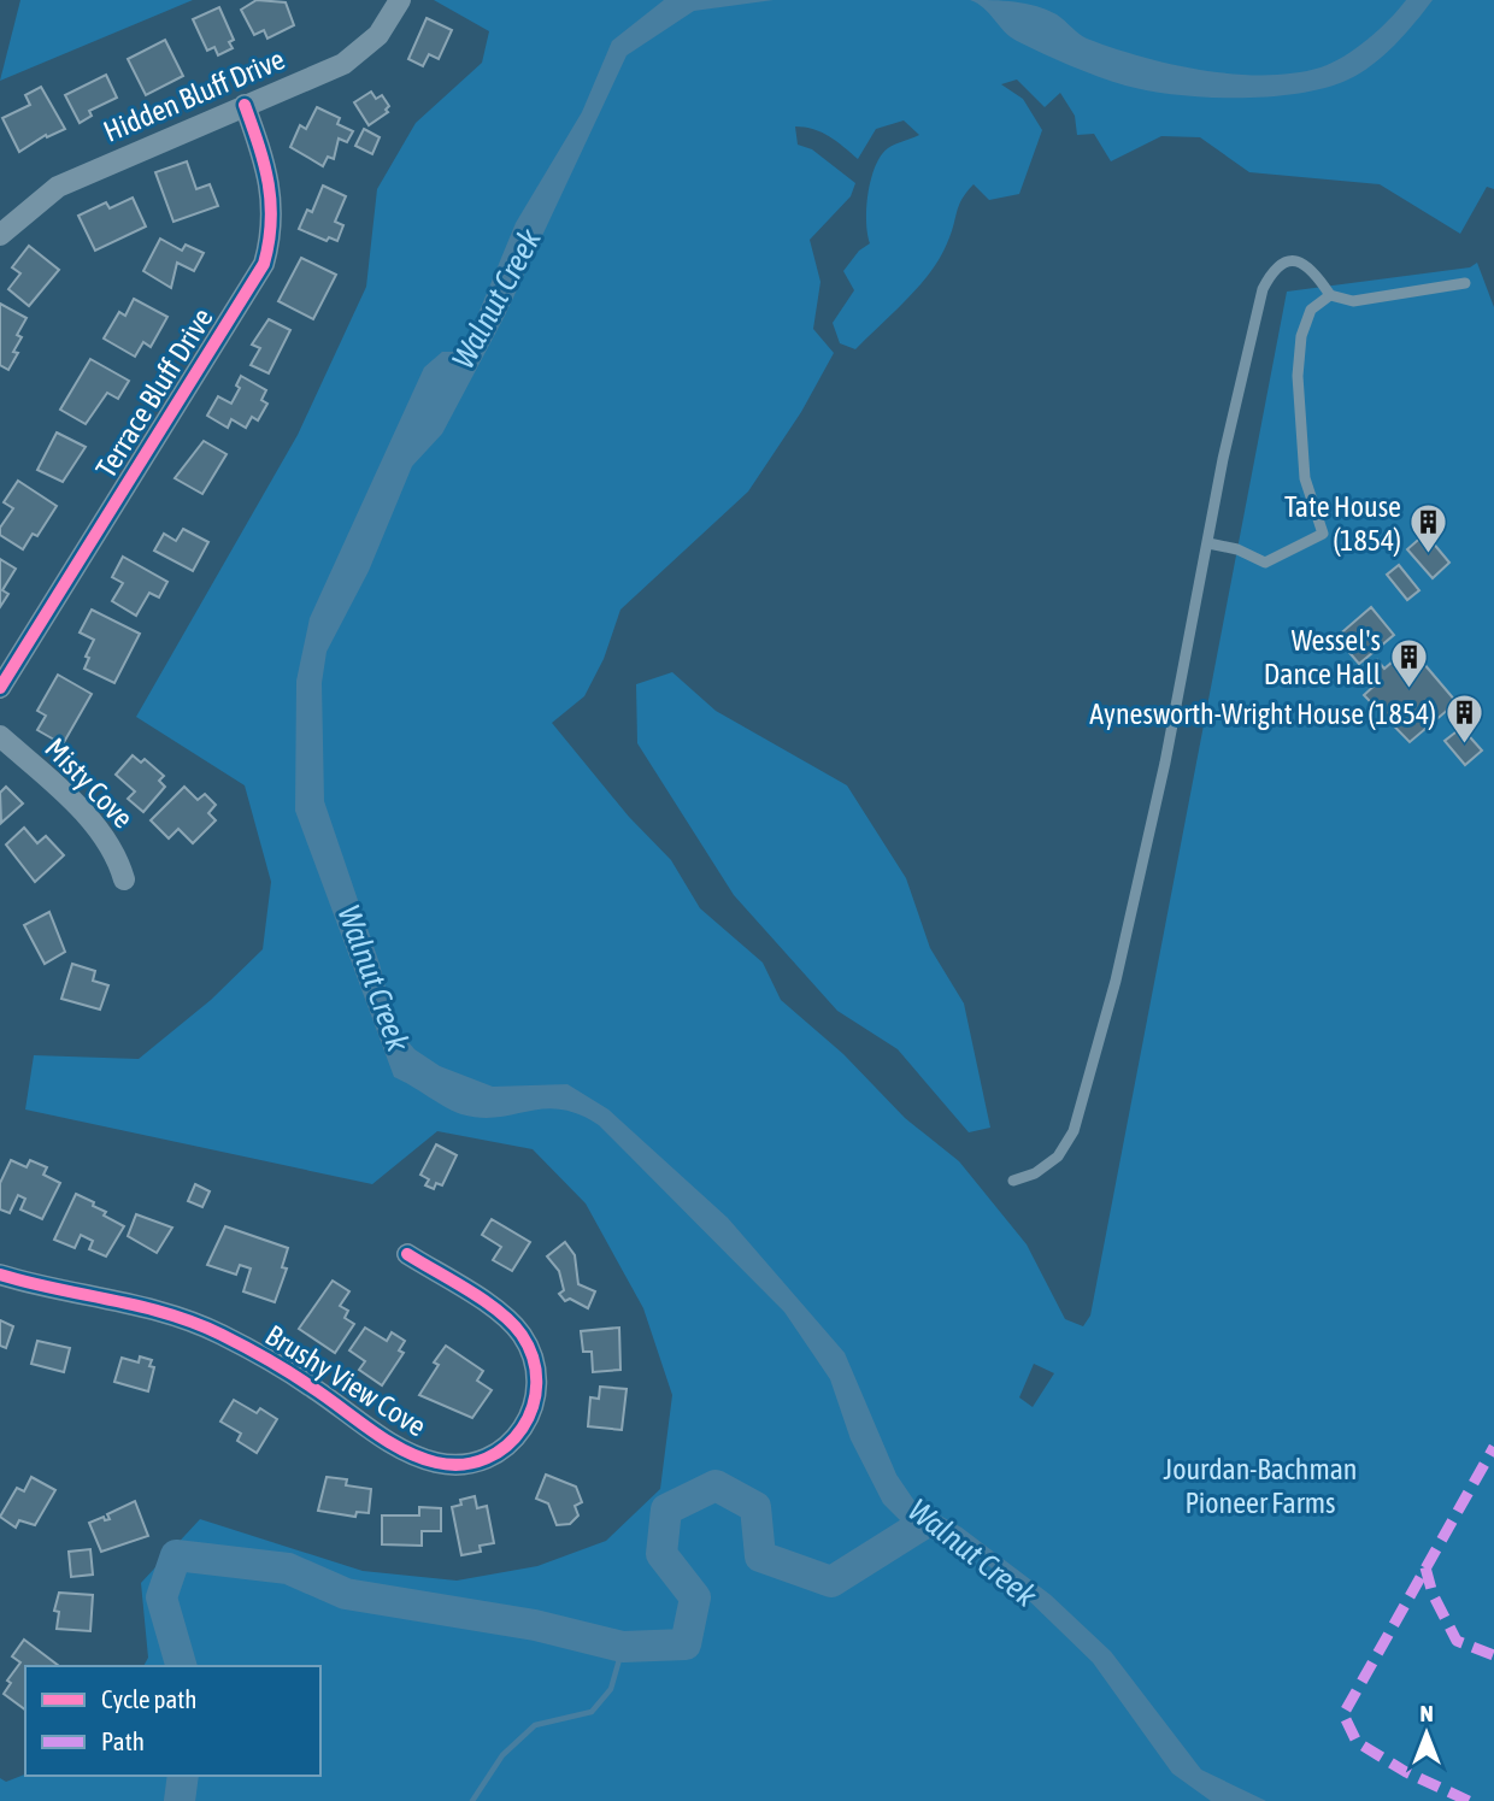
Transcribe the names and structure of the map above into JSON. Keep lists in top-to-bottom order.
{
  "streets": {
    "street": [
      "Hidden Bluff Drive",
      "Terrace Bluff Drive",
      "Misty Cove",
      "Brushy View Cove"
    ]
  },
  "crossings": [
    ["Hidden Bluff Drive", "Terrace Bluff Drive"]
  ],
  "water": ["Walnut Creek"],
  "parks": ["Jourdan-Bachman Pioneer Farms"],
  "places": {
    "building": ["Tate House (1854)", "Wessel's Dance Hall", "Aynesworth-Wright House (1854)"]
  },
  "legend": ["Cycle path", "Path"],
  "north": "top"
}
